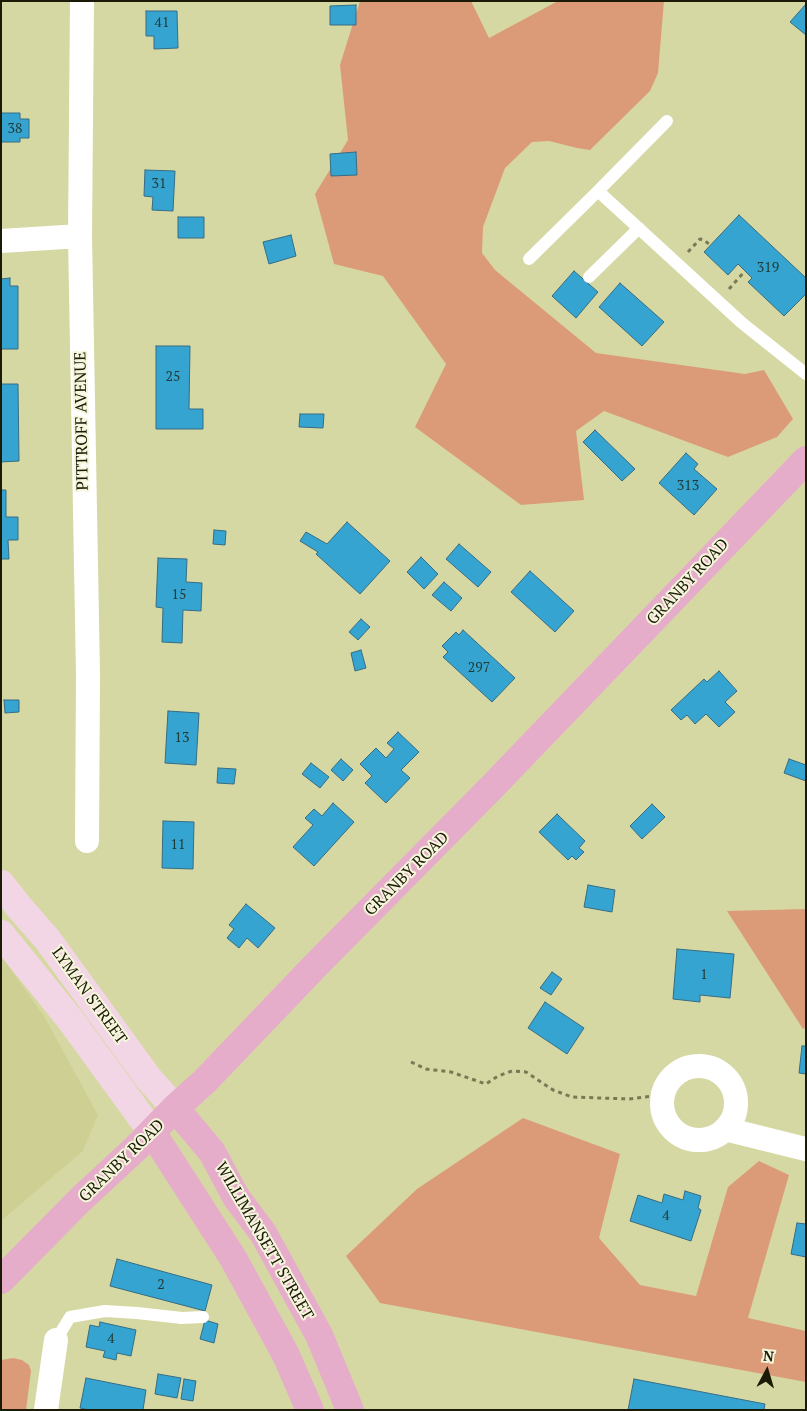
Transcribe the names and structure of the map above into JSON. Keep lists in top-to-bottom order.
{
  "streets": {
    "main road": ["GRANBY ROAD", "LYMAN STREET", "WILLIMANSETT STREET"],
    "street": ["PITTROFF AVENUE"]
  },
  "crossings": [
    ["GRANBY ROAD", "LYMAN STREET"],
    ["GRANBY ROAD", "WILLIMANSETT STREET"],
    ["LYMAN STREET", "WILLIMANSETT STREET"]
  ],
  "house_numbers": [
    "41",
    "38",
    "31",
    "319",
    "25",
    "313",
    "15",
    "297",
    "13",
    "11",
    "1",
    "4",
    "2",
    "4"
  ],
  "north": "top"
}
